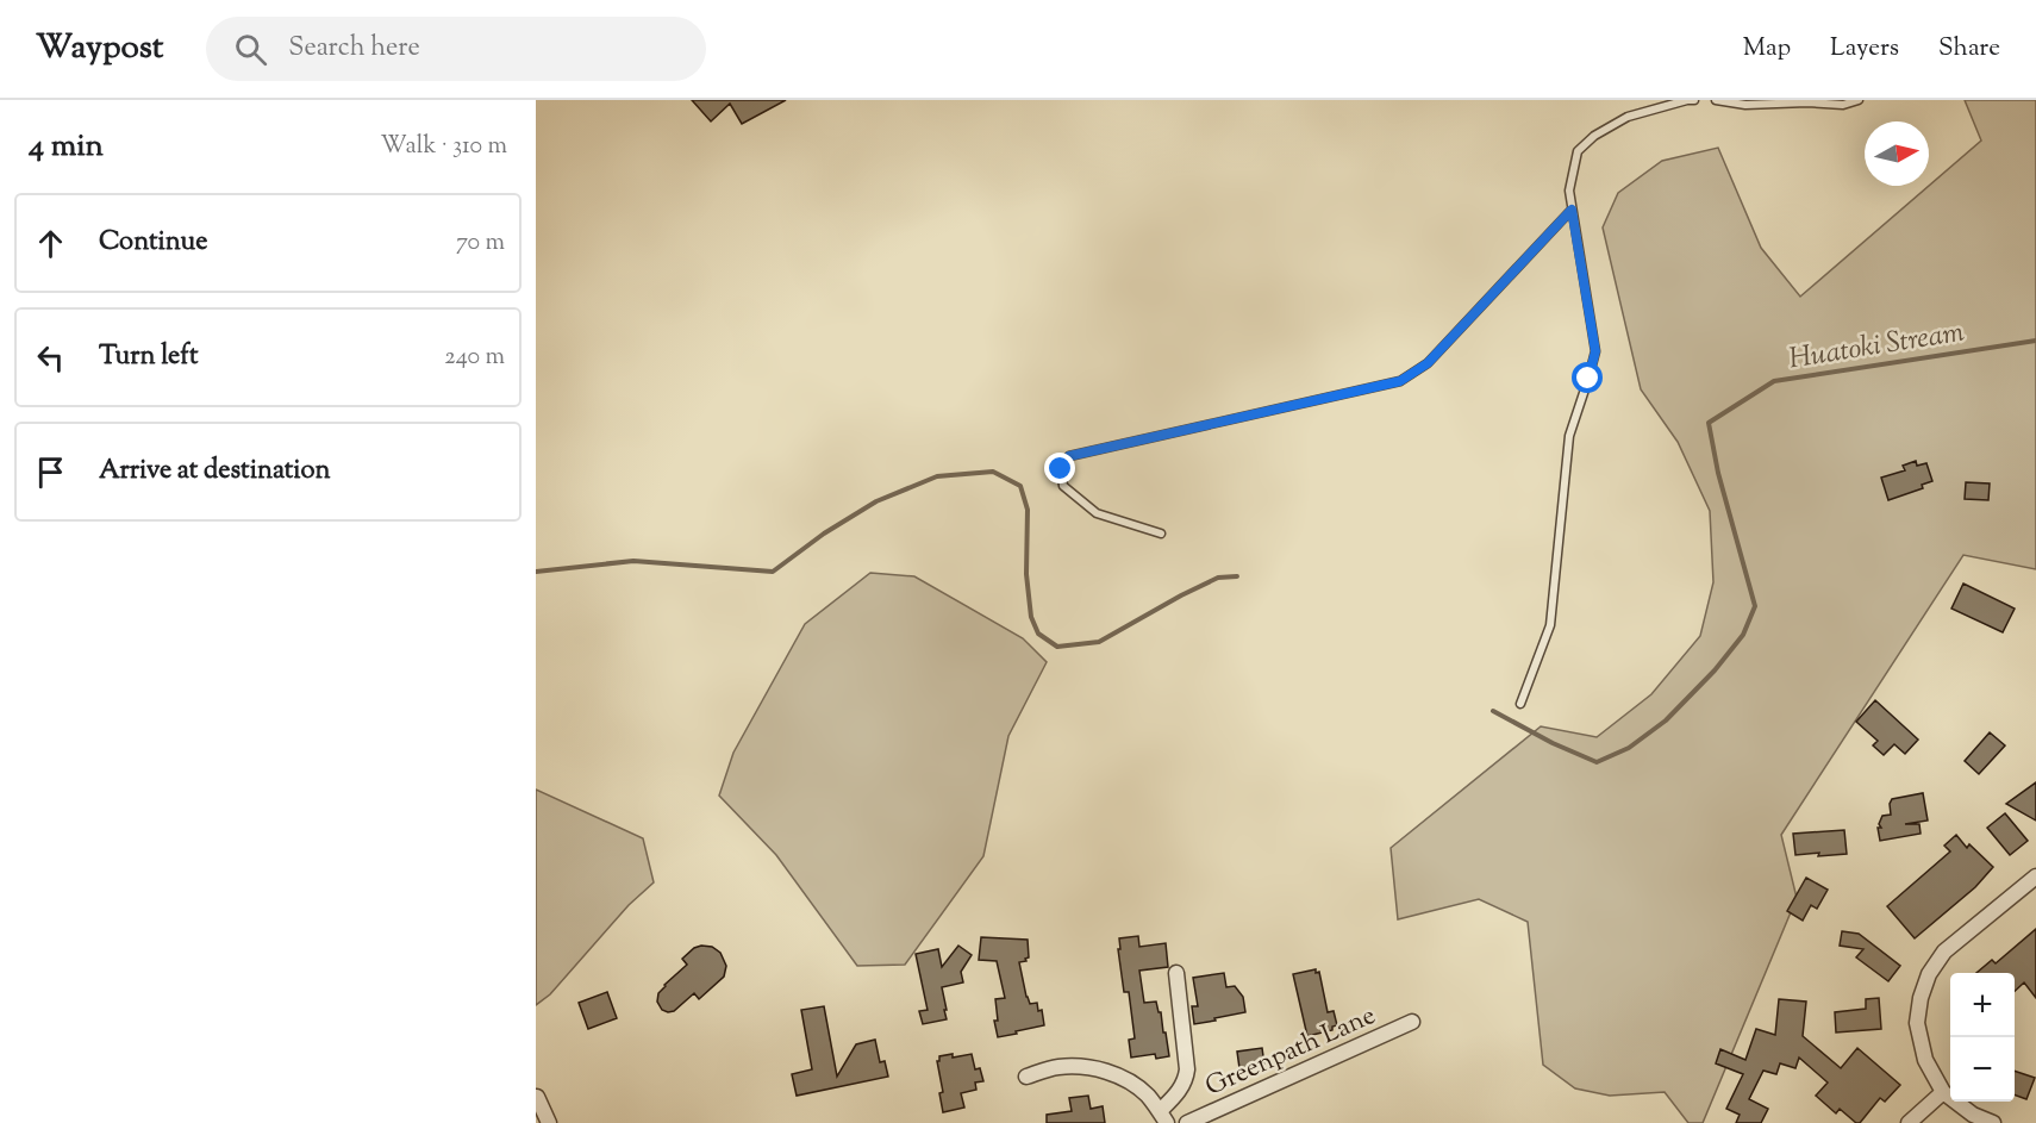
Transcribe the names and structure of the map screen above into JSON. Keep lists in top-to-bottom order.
{
  "streets": {
    "street": ["Greenpath Lane"]
  },
  "water": ["Huatoki Stream"],
  "north": "right",
  "page": {
    "header": "Waypost",
    "search": "Search here",
    "nav": ["Map", "Layers", "Share"],
    "heading": ["4 min", "Walk · 310 m"],
    "list": [
      ["Continue", "70 m"],
      ["Turn left", "240 m"],
      "Arrive at destination"
    ],
    "map_buttons": ["+", "−"]
  }
}
